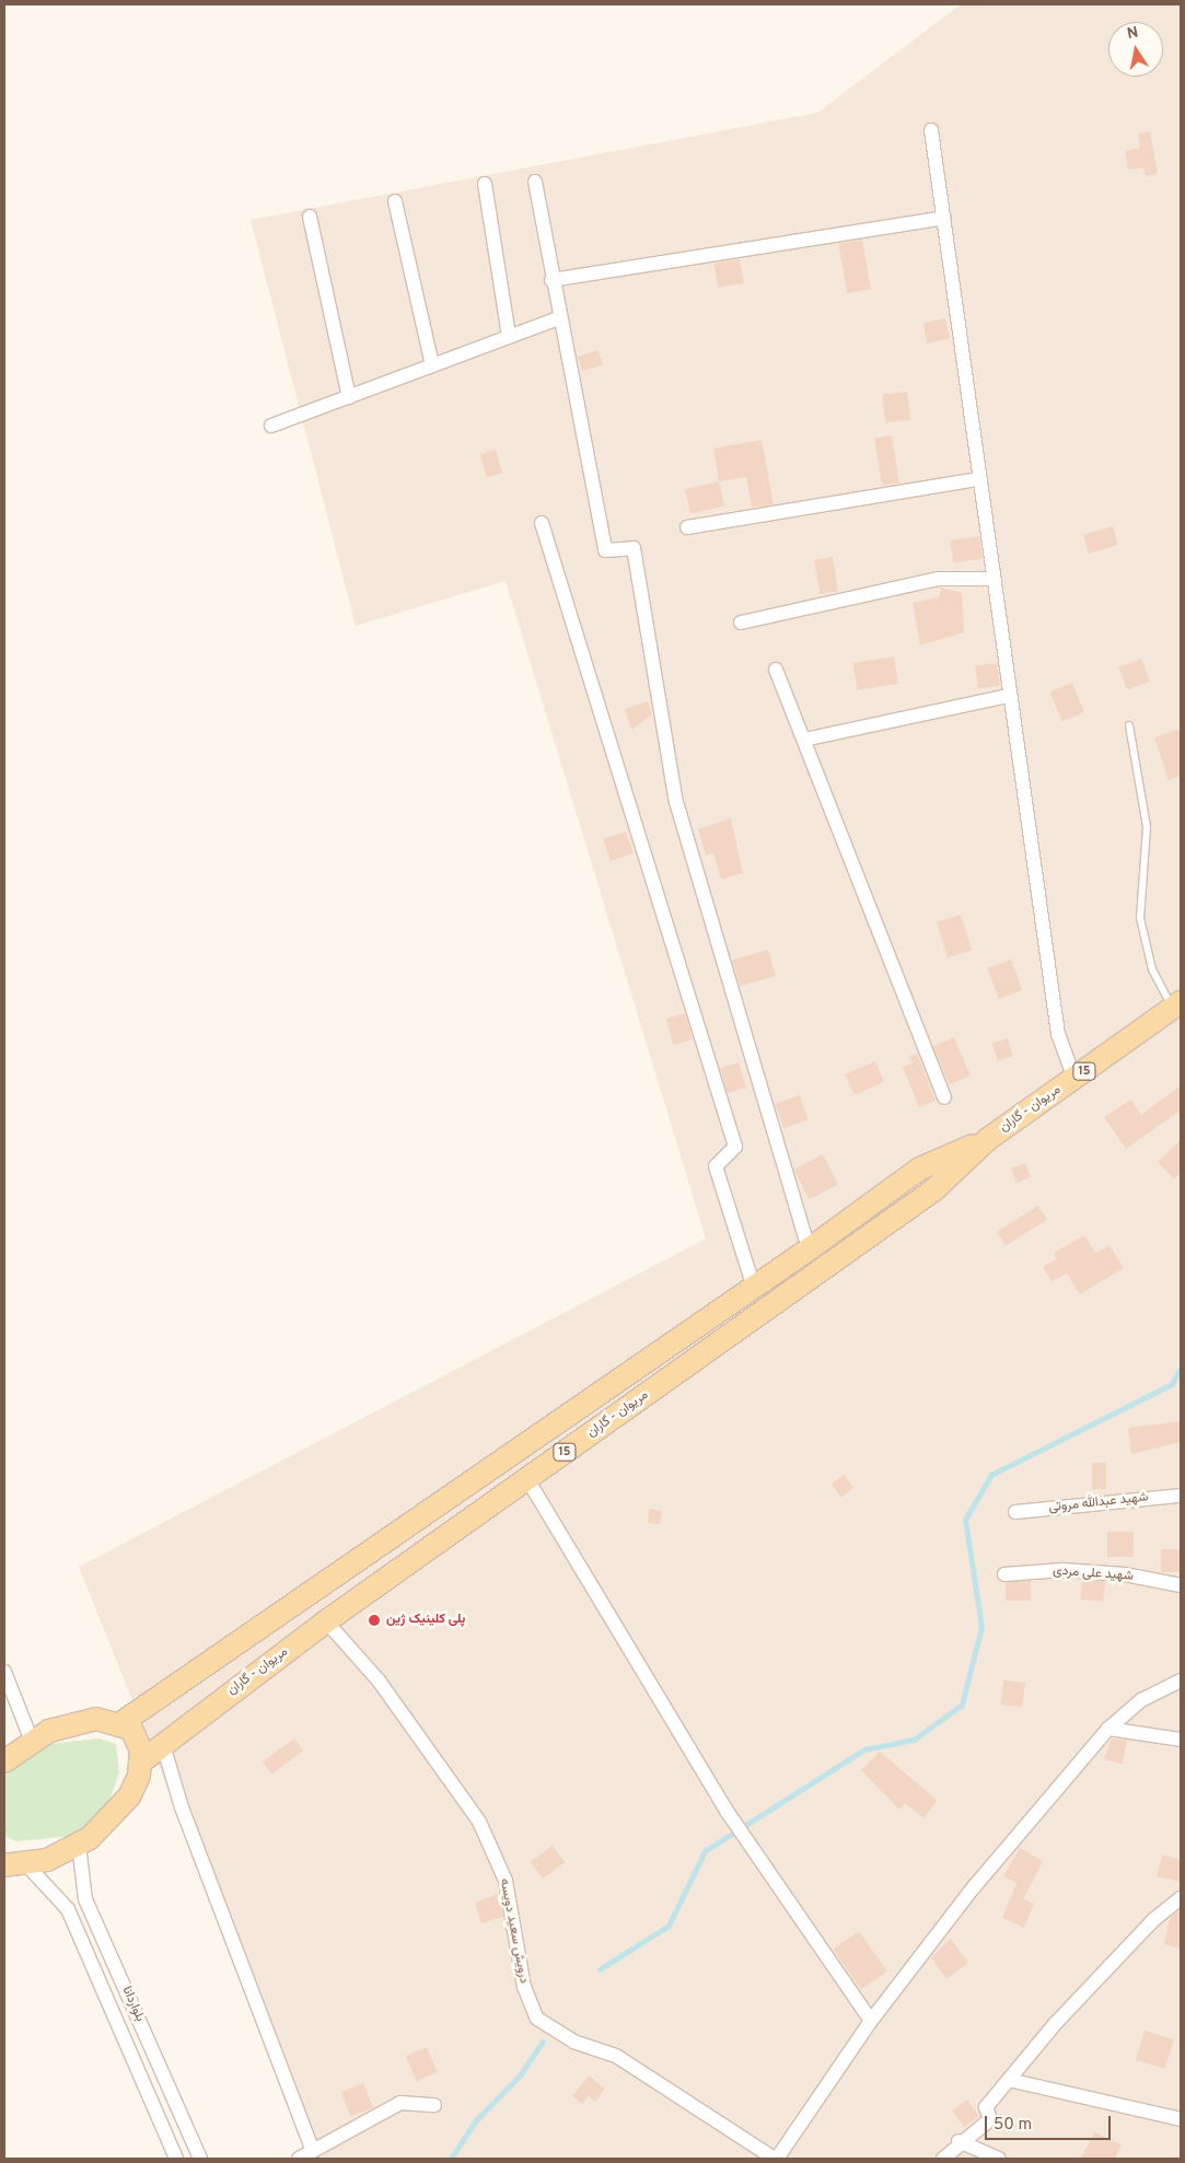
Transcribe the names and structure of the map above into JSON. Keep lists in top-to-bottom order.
{
  "streets": {
    "main road": ["15", "مریوان - گاران"],
    "street": [
      "شهید عبدالله مروتی",
      "شهید علی مردی",
      "درویش سعید دویسه",
      "بلواردانا"
    ]
  },
  "crossings": [
    ["مریوان - گاران", "درویش سعید دویسه"]
  ],
  "places": ["پلی کلینیک ژین"],
  "scale_bar": "50 m",
  "north": "top"
}
